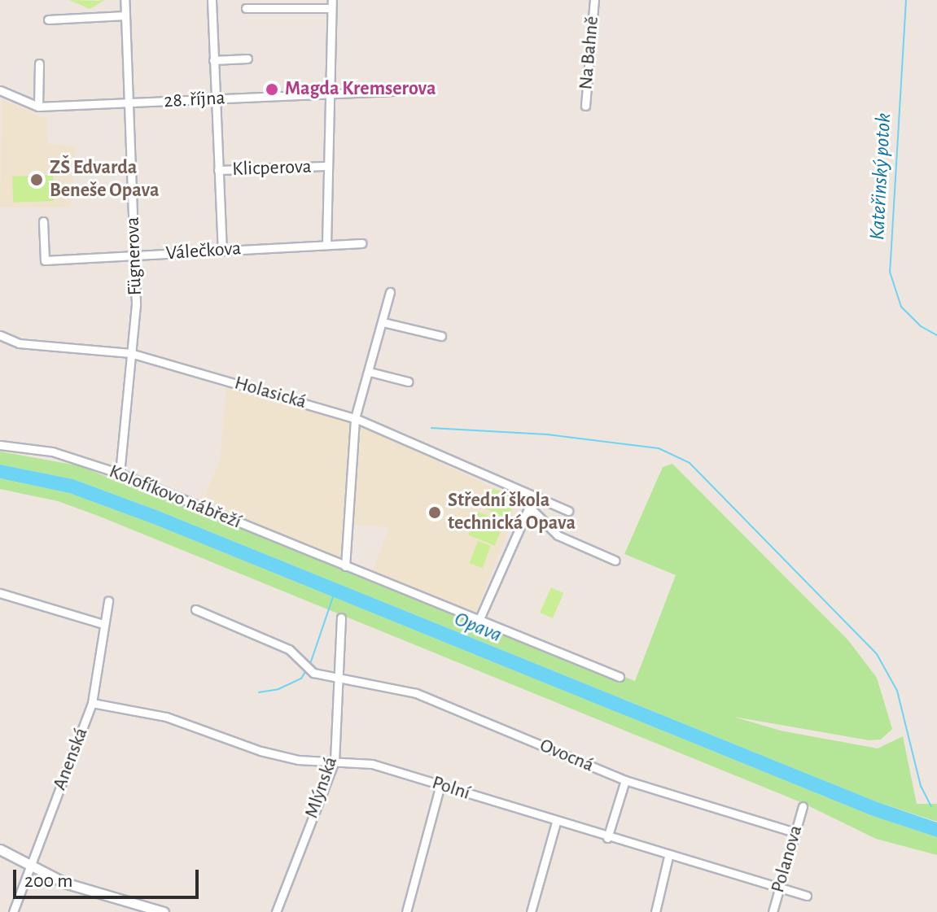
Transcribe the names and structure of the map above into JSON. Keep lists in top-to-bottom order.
{
  "streets": {
    "street": [
      "Na Bahně",
      "28. října",
      "Klicperova",
      "Válečkova",
      "Fügnerova",
      "Holasická",
      "Kolofíkovo nábřeží",
      "Ovocná",
      "Anenská",
      "Mlýnská",
      "Polní",
      "Polanova"
    ]
  },
  "crossings": [
    ["28. října", "Fügnerova"],
    ["Válečkova", "Fügnerova"],
    ["Fügnerova", "Holasická"],
    ["Fügnerova", "Kolofíkovo nábřeží"],
    ["Ovocná", "Mlýnská"],
    ["Ovocná", "Polanova"],
    ["Anenská", "Polní"],
    ["Mlýnská", "Polní"],
    ["Polní", "Polanova"]
  ],
  "water": ["Kateřinský potok", "Opava"],
  "places": ["Magda Kremserova", "ZŠ Edvarda Beneše Opava", "Střední škola technická Opava"],
  "scale_bar": "200 m"
}
